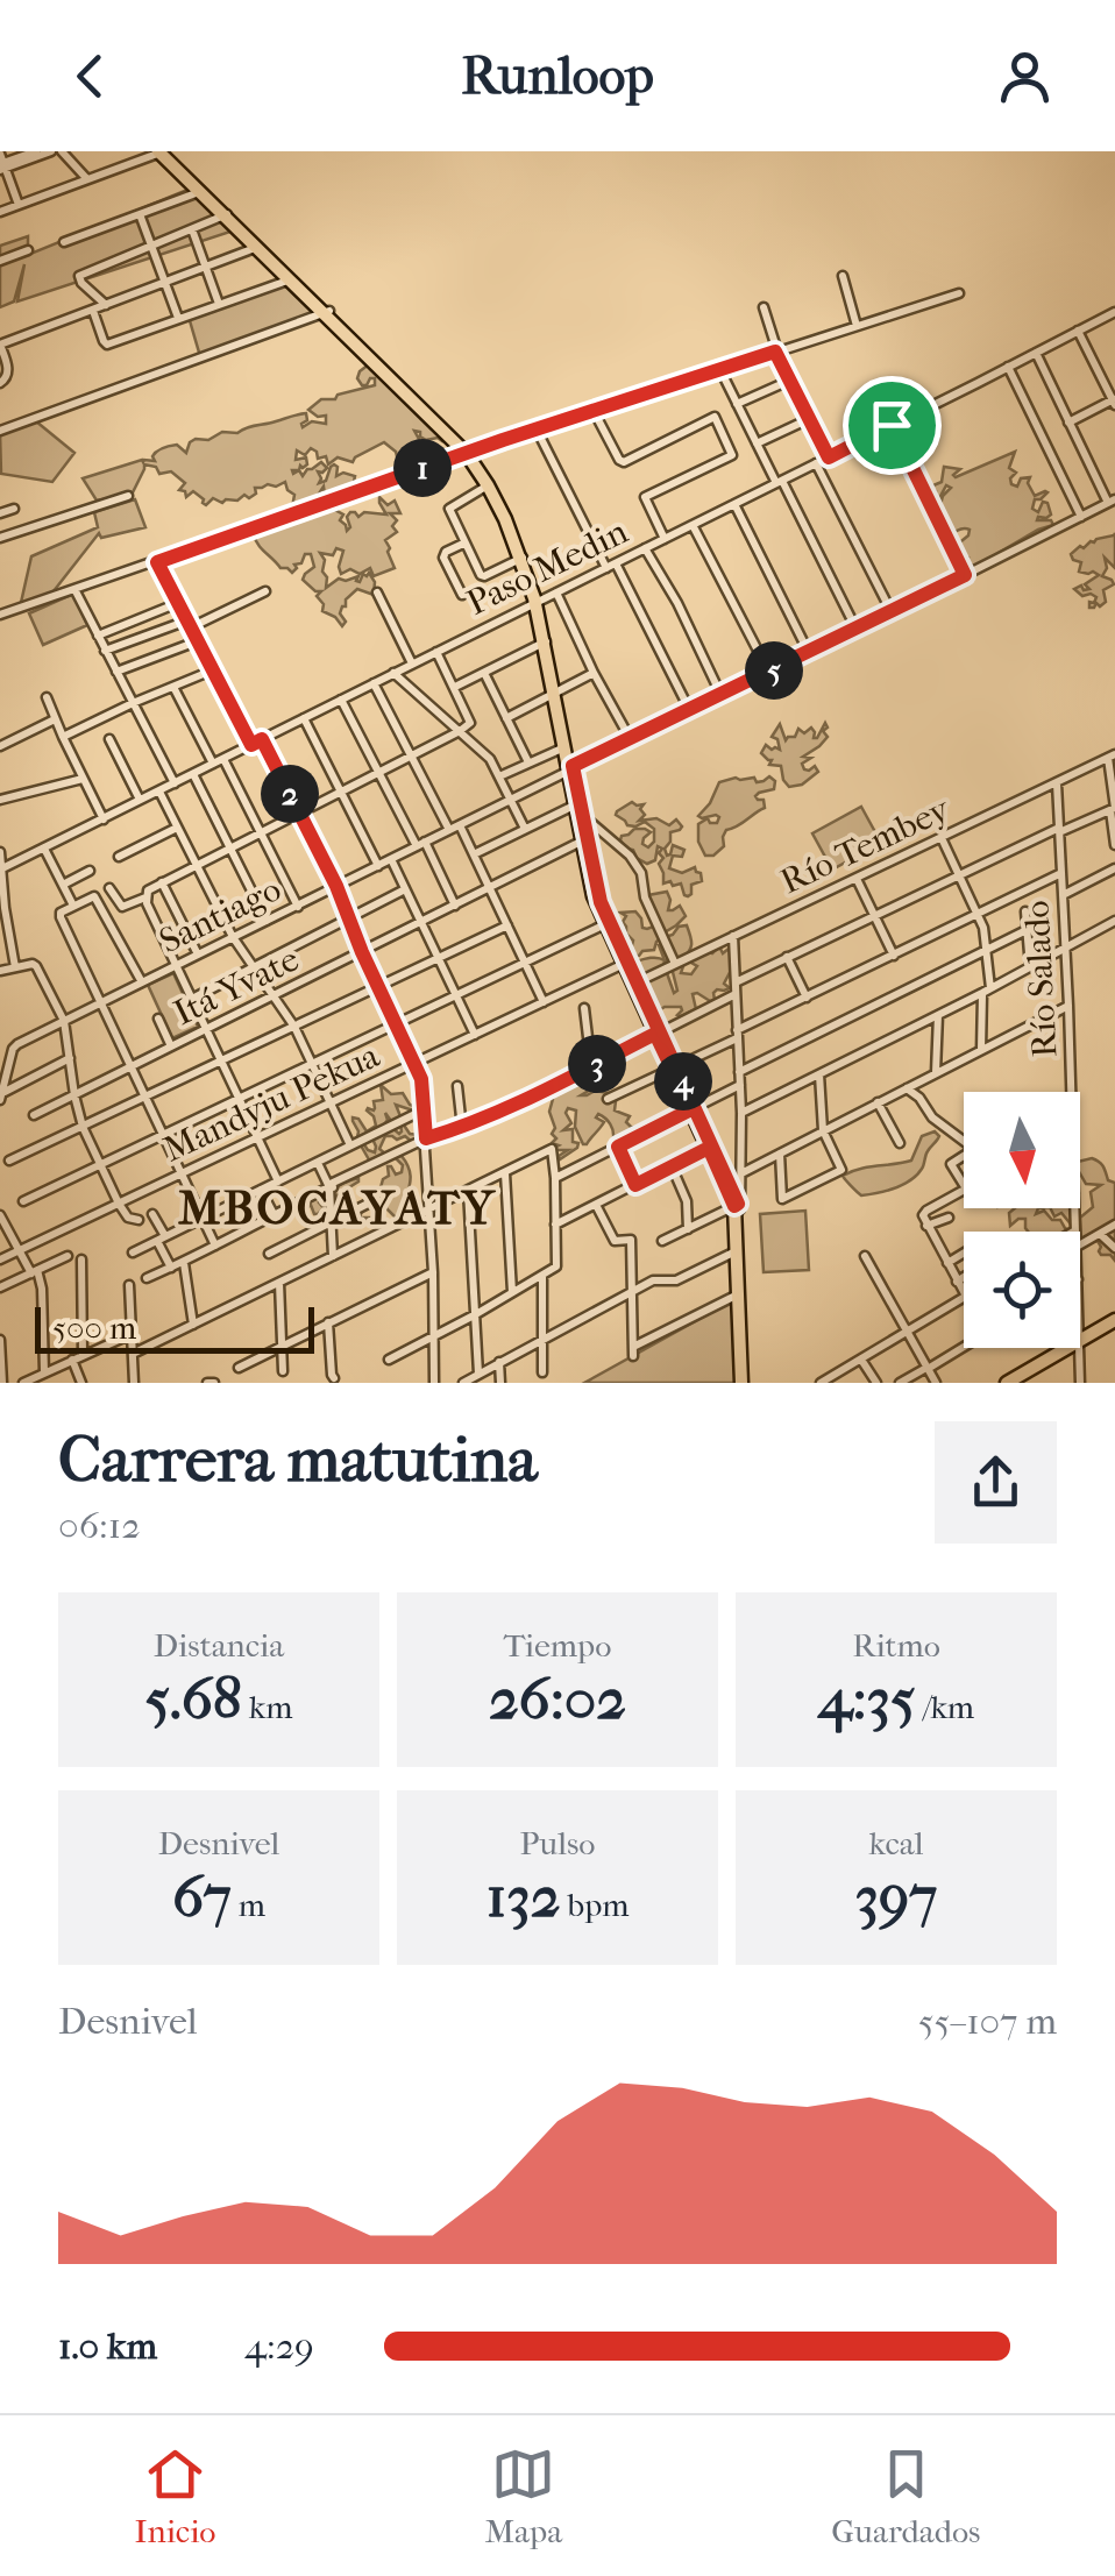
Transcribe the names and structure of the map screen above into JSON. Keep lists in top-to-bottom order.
{
  "streets": {
    "street": [
      "Paso Medin",
      "Río Tembey",
      "Santiago",
      "Río Salado",
      "Itá Yvate",
      "Mandyju Pekua"
    ]
  },
  "crossings": [
    ["Río Tembey", "Río Salado"]
  ],
  "districts": ["MBOCAYATY"],
  "scale_bar": "500 m",
  "north": "bottom",
  "page": {
    "header": "Runloop",
    "pins": [
      "1",
      "5",
      "2",
      "3",
      "4"
    ],
    "scale": "500 m",
    "heading": ["Carrera matutina", "06:12"],
    "stats": [
      ["Distancia", "5.68 km"],
      ["Tiempo", "26:02"],
      ["Ritmo", "4:35 /km"],
      ["Desnivel", "67 m"],
      ["Pulso", "132 bpm"],
      ["kcal", "397"]
    ],
    "chart": ["Desnivel", "55–107 m"],
    "list": [
      {
        "name": "1.0 km",
        "note": "4:29"
      }
    ],
    "tabs": ["Inicio", "Mapa", "Guardados"]
  }
}
